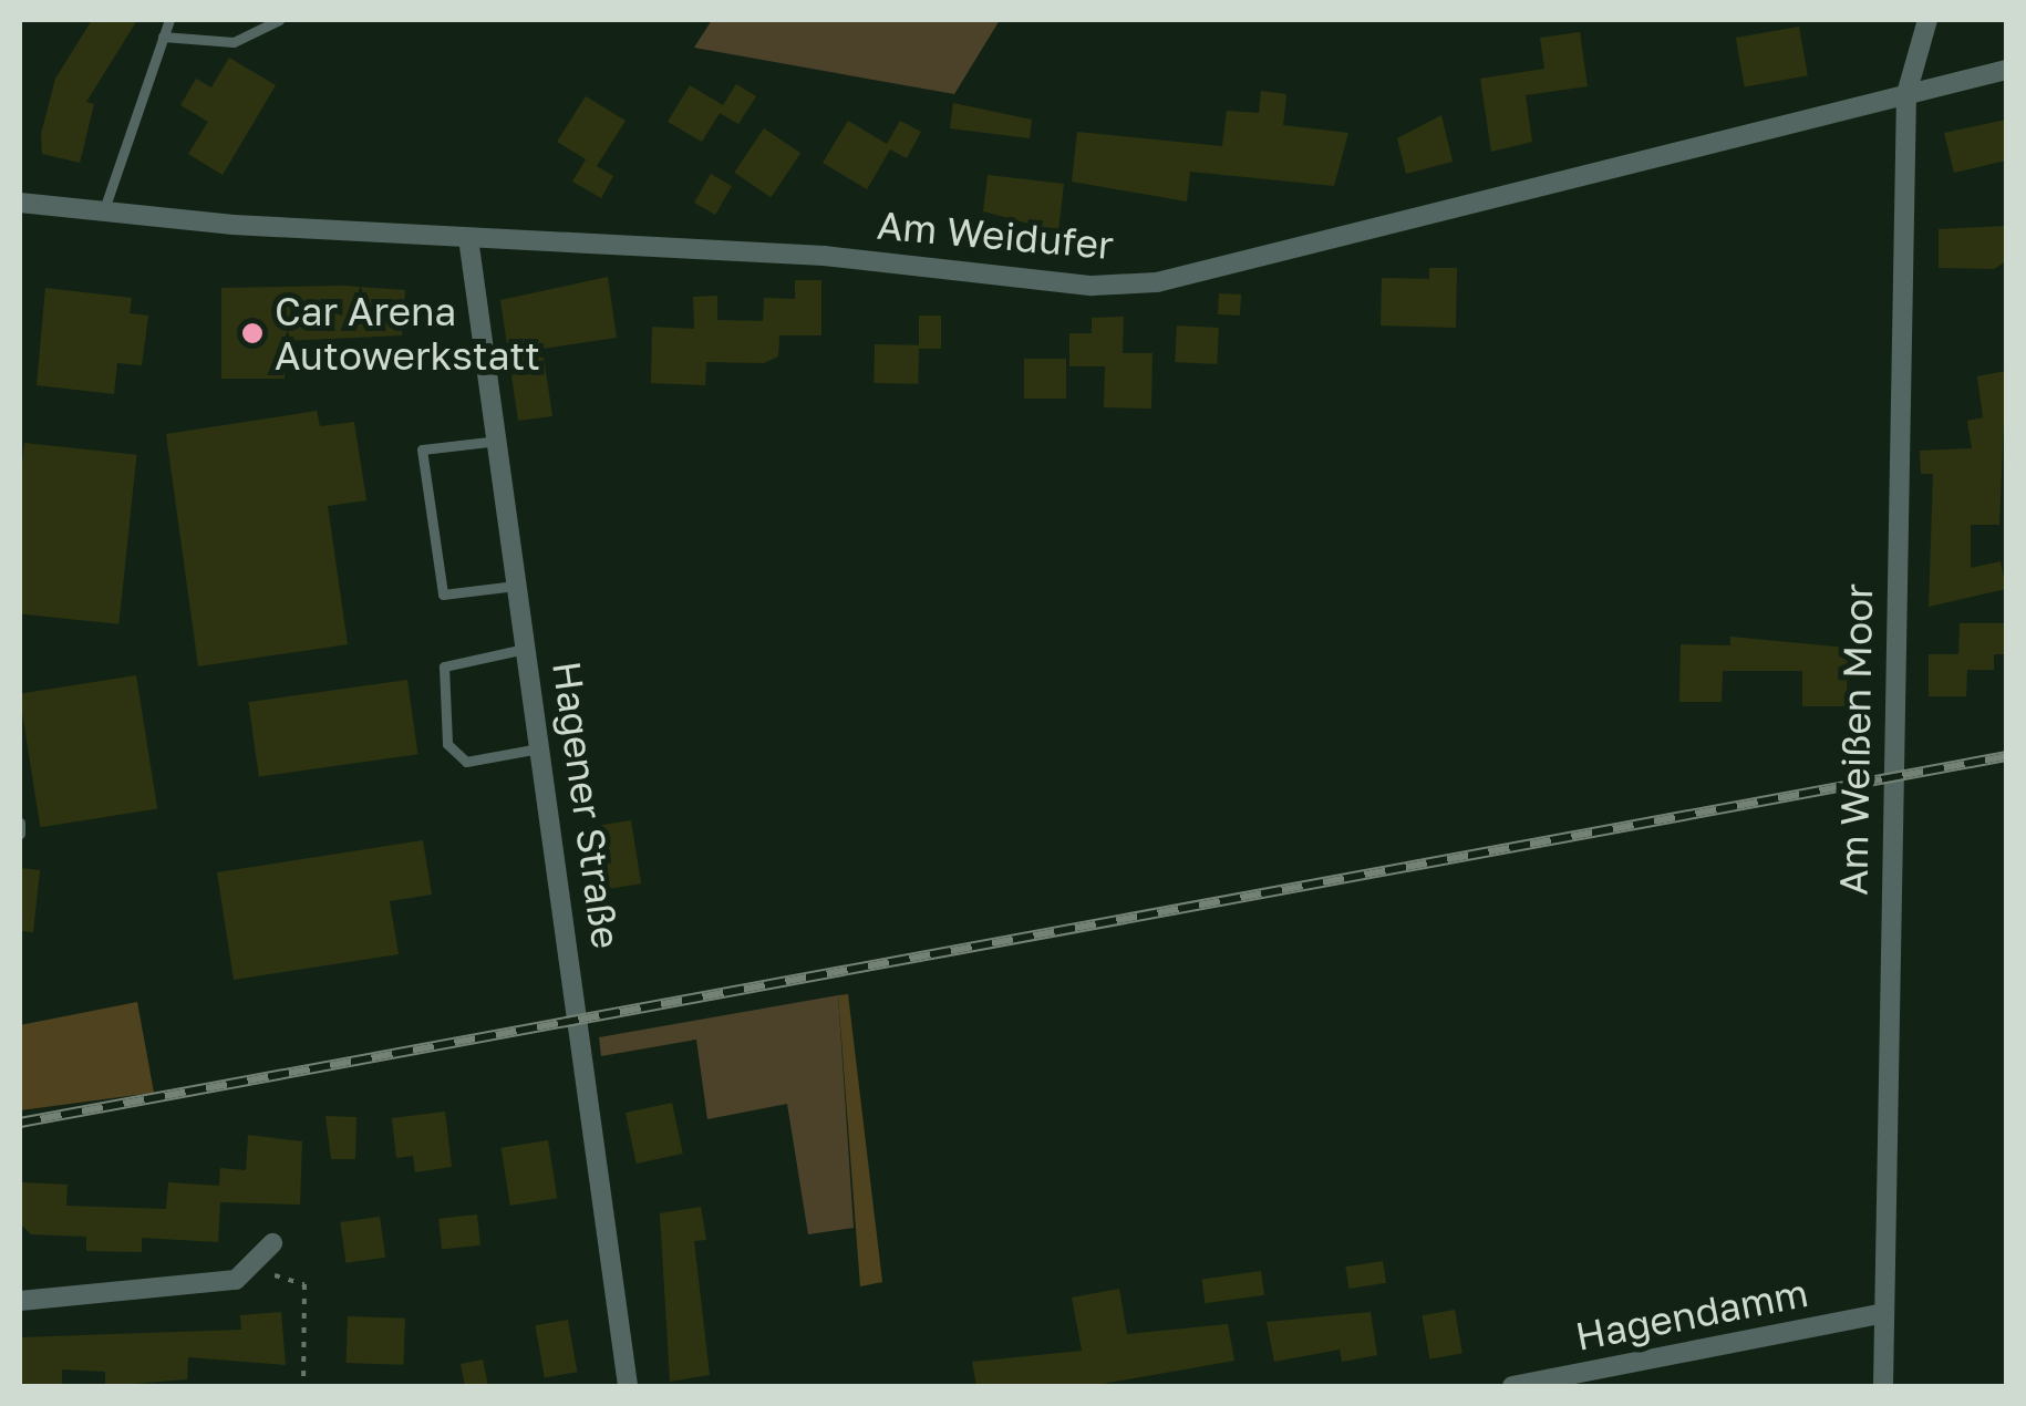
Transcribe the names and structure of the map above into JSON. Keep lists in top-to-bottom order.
{
  "streets": {
    "street": [
      "Am Weidufer",
      "Am Weißen Moor",
      "Hagener Straße",
      "Hagendamm"
    ]
  },
  "crossings": [
    ["Am Weidufer", "Am Weißen Moor"],
    ["Am Weidufer", "Hagener Straße"],
    ["Am Weißen Moor", "Hagendamm"]
  ],
  "places": ["Car Arena Autowerkstatt"]
}
